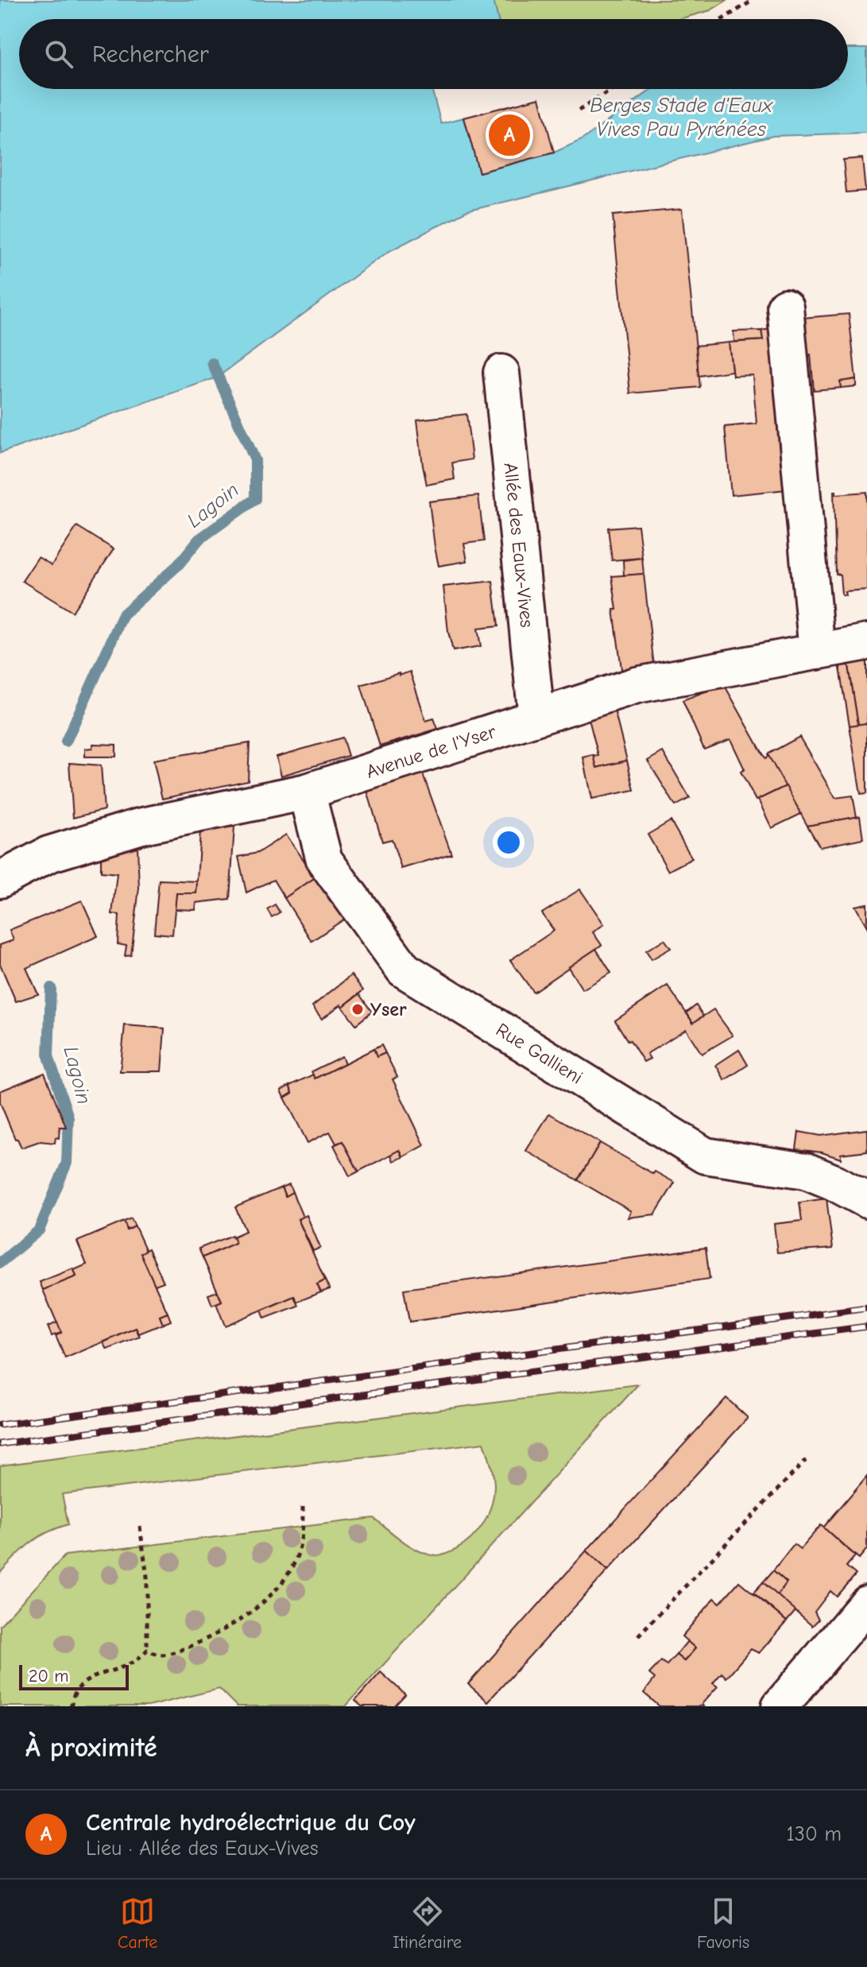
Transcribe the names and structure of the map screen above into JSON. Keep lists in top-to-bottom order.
{
  "streets": {
    "street": ["Allée des Eaux-Vives", "Avenue de l'Yser", "Rue Gallieni"]
  },
  "crossings": [
    ["Allée des Eaux-Vives", "Avenue de l'Yser"],
    ["Avenue de l'Yser", "Rue Gallieni"]
  ],
  "water": ["Berges Stade d'Eaux Vives Pau Pyrénées", "Lagoin"],
  "places": ["Yser"],
  "scale_bar": "20 m",
  "page": {
    "search": "Rechercher",
    "pins": "A",
    "scale": "20 m",
    "heading": "À proximité",
    "list": [
      {
        "mark": "A",
        "name": "Centrale hydroélectrique du Coy",
        "note": "Lieu · Allée des Eaux-Vives",
        "value": "130 m"
      }
    ],
    "nav": ["Carte", "Itinéraire", "Favoris"]
  }
}
